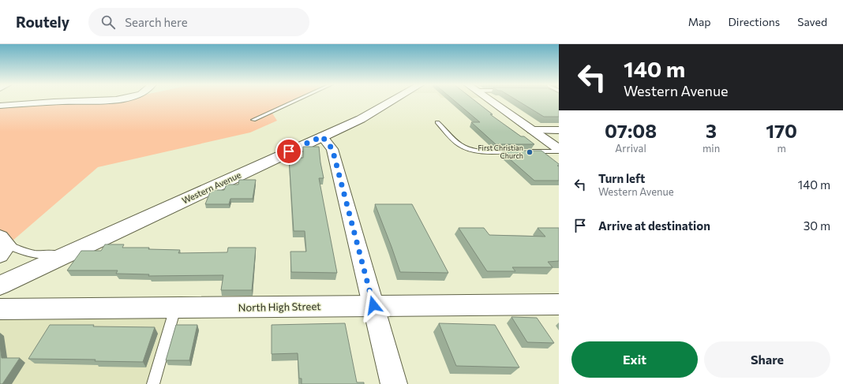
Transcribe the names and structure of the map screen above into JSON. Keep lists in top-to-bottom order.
{
  "streets": {
    "main road": ["Western Avenue", "North High Street"]
  },
  "places": ["First Christian Church"],
  "page": {
    "header": "Routely",
    "search": "Search here",
    "nav": ["Map", "Directions", "Saved"],
    "turn": ["140 m", "Western Avenue"],
    "eta": [
      "07:08",
      "Arrival",
      "3",
      "min",
      "170",
      "m"
    ],
    "list": [
      {
        "name": "Turn left",
        "note": "Western Avenue",
        "value": "140 m"
      },
      {
        "name": "Arrive at destination",
        "value": "30 m"
      }
    ],
    "buttons": ["Exit", "Share"]
  }
}
